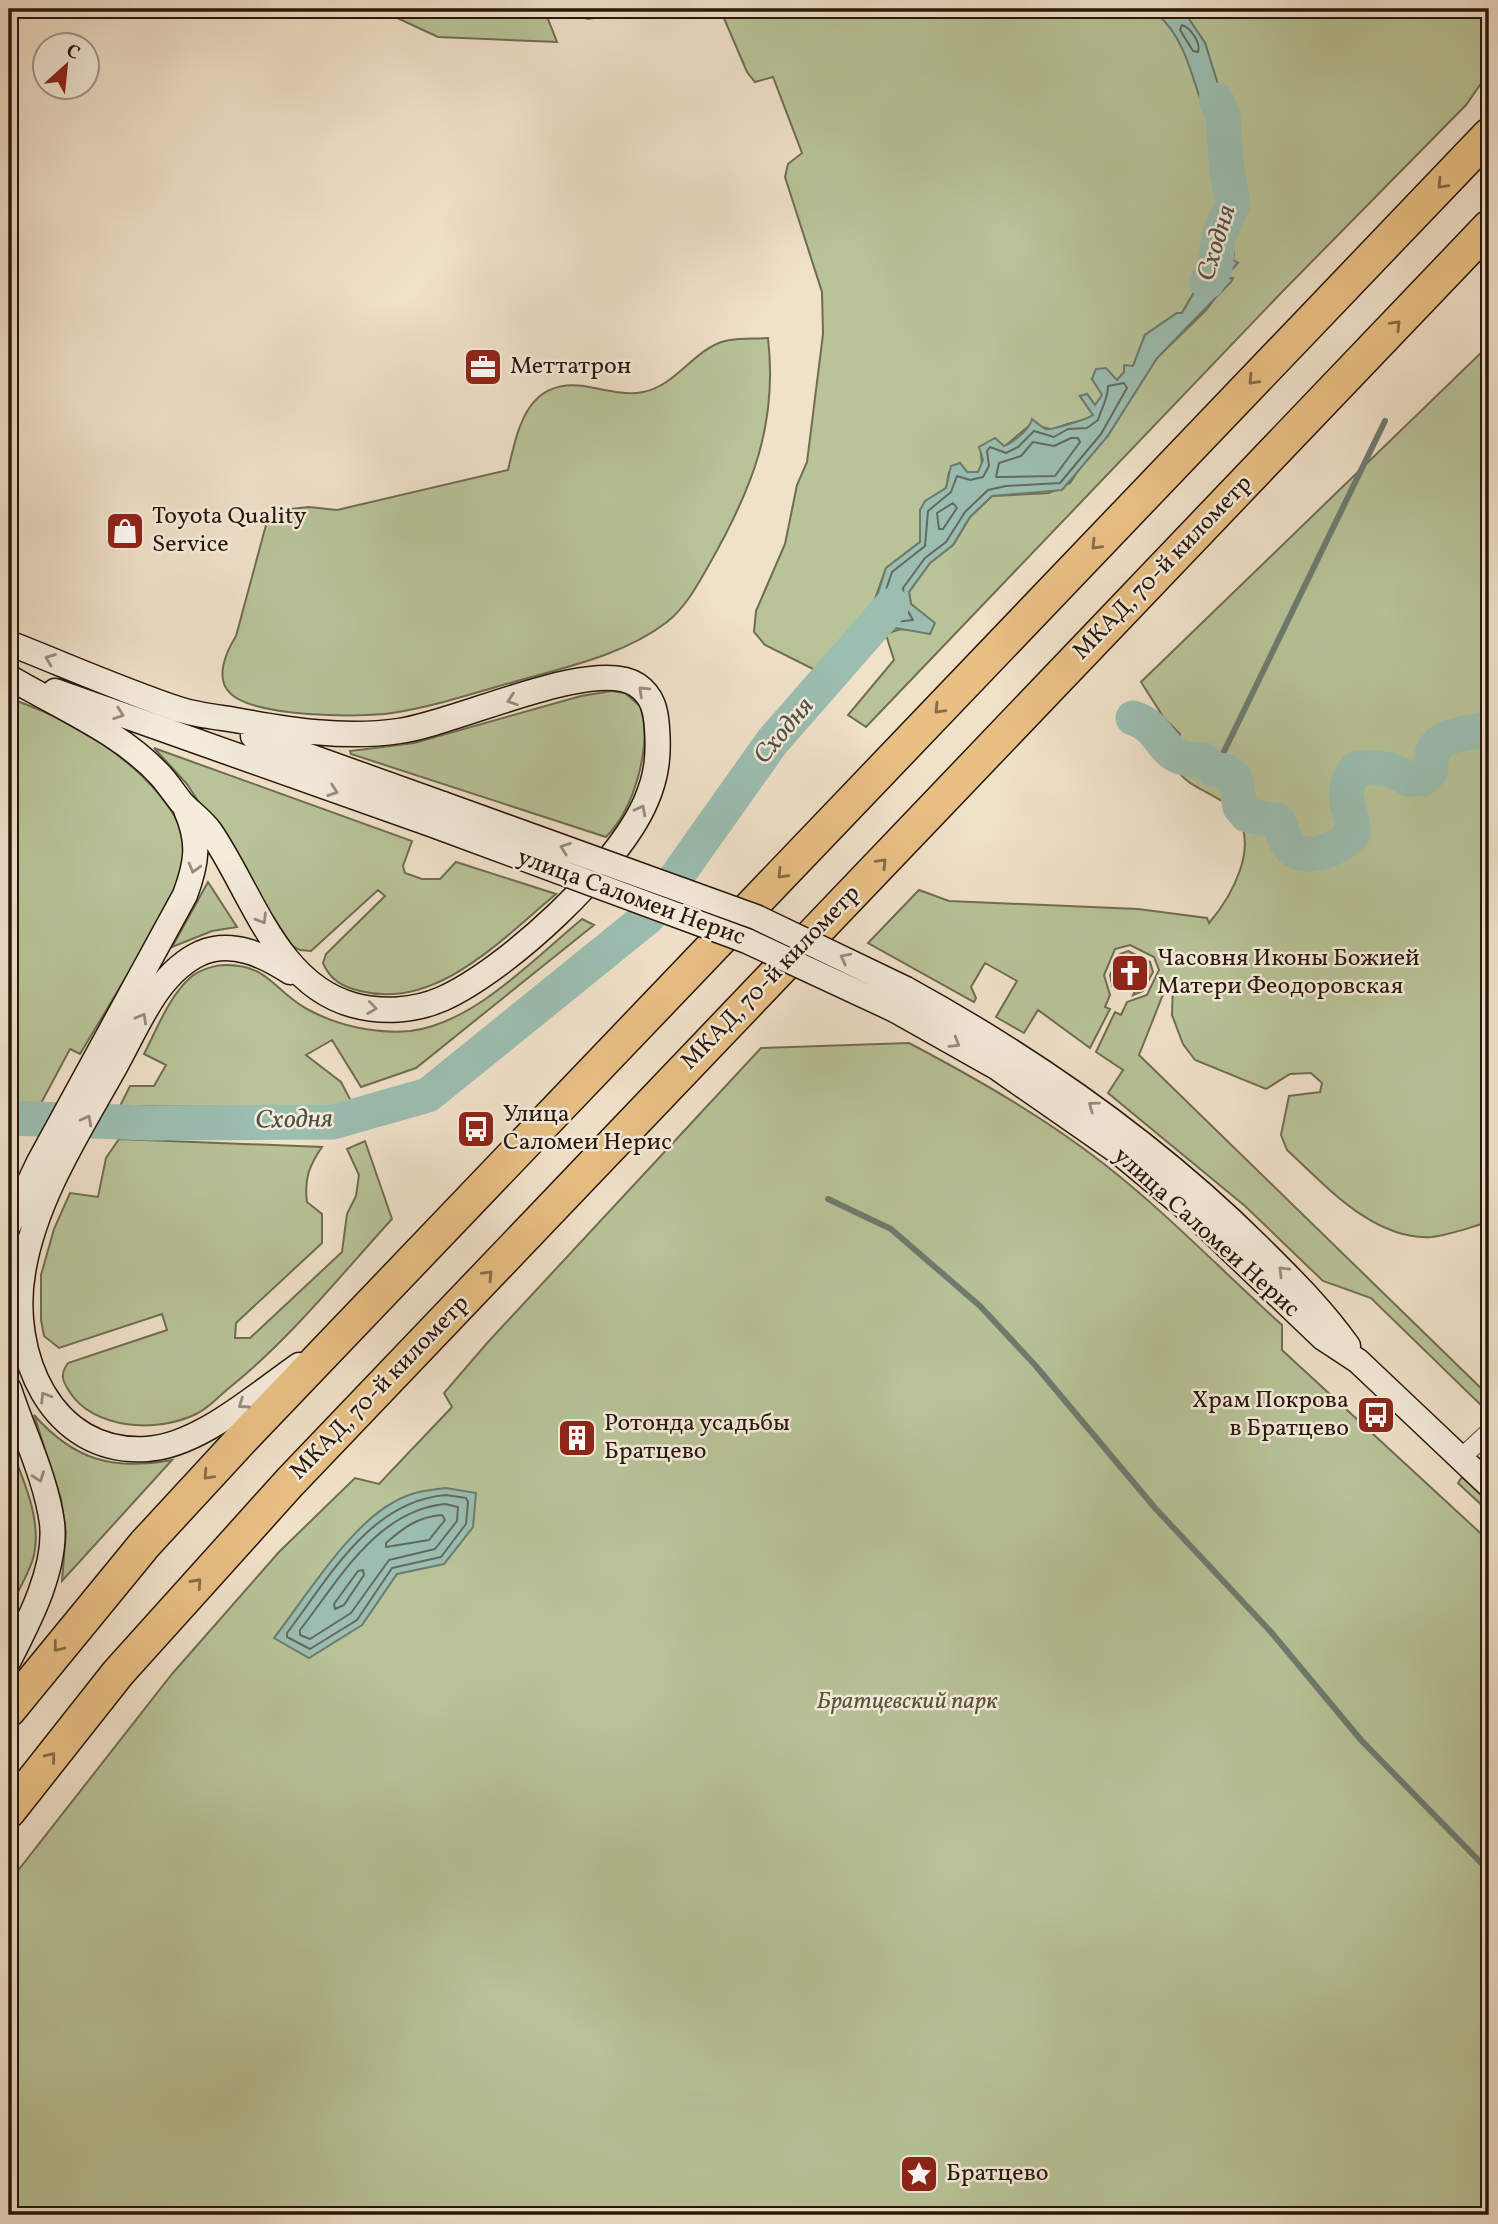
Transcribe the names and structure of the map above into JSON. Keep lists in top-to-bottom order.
{
  "streets": {
    "highway": ["МКАД, 70-й километр"],
    "main road": ["улица Саломеи Нерис"]
  },
  "water": ["Сходня"],
  "parks": ["Братцевский парк"],
  "places": {
    "office": ["Меттатрон"],
    "shop": ["Toyota Quality Service"],
    "church": ["Часовня Иконы Божией Матери Феодоровская"],
    "bus stop": ["Улица Саломеи Нерис", "Храм Покрова в Братцево"],
    "building": ["Ротонда усадьбы Братцево"],
    "place": ["Братцево"]
  },
  "north": "top right"
}
